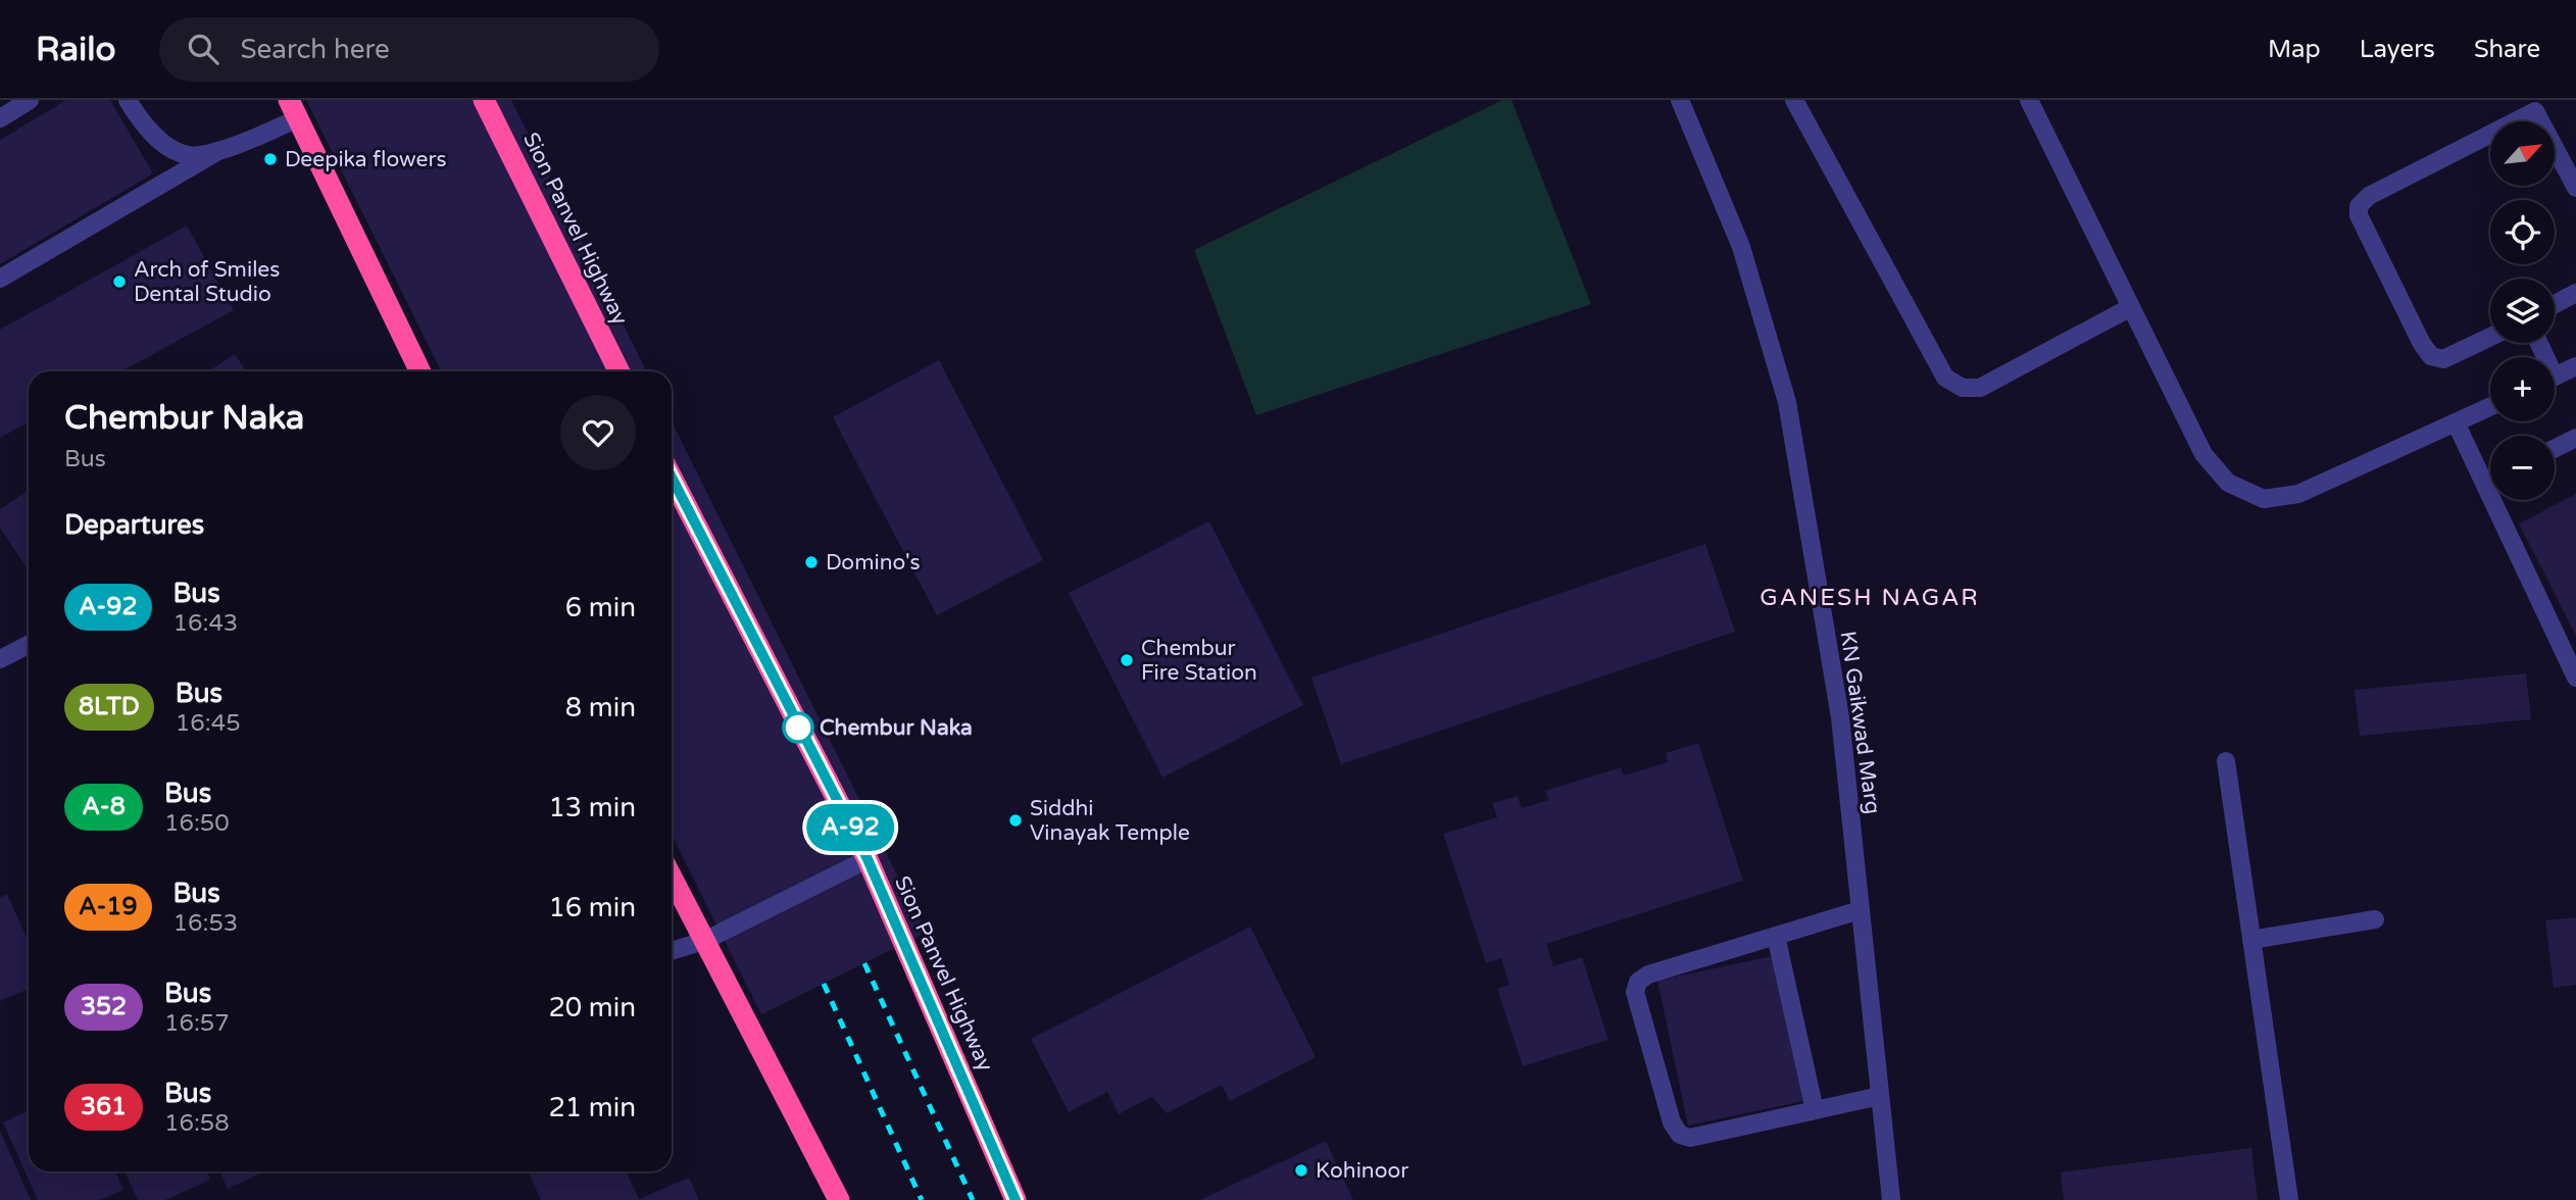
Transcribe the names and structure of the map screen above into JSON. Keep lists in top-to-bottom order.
{
  "streets": {
    "highway": ["Sion Panvel Highway"],
    "street": ["KN Gaikwad Marg"]
  },
  "districts": ["GANESH NAGAR"],
  "places": [
    "Deepika flowers",
    "Arch of Smiles Dental Studio",
    "Domino's",
    "Chembur Fire Station",
    "Chembur Naka",
    "Siddhi Vinayak Temple",
    "Kohinoor"
  ],
  "lines": ["bus line A-92"],
  "north": "top right",
  "page": {
    "header": "Railo",
    "search": "Search here",
    "nav": ["Map", "Layers", "Share"],
    "on_map": "A-92",
    "map_buttons": ["+", "−"],
    "heading": [
      ["Chembur Naka", "Bus"],
      "Departures"
    ],
    "list": [
      {
        "mark": "A-92",
        "name": "Bus",
        "note": "16:43",
        "value": "6 min"
      },
      {
        "mark": "8LTD",
        "name": "Bus",
        "note": "16:45",
        "value": "8 min"
      },
      {
        "mark": "A-8",
        "name": "Bus",
        "note": "16:50",
        "value": "13 min"
      },
      {
        "mark": "A-19",
        "name": "Bus",
        "note": "16:53",
        "value": "16 min"
      },
      {
        "mark": "352",
        "name": "Bus",
        "note": "16:57",
        "value": "20 min"
      },
      {
        "mark": "361",
        "name": "Bus",
        "note": "16:58",
        "value": "21 min"
      }
    ]
  }
}
